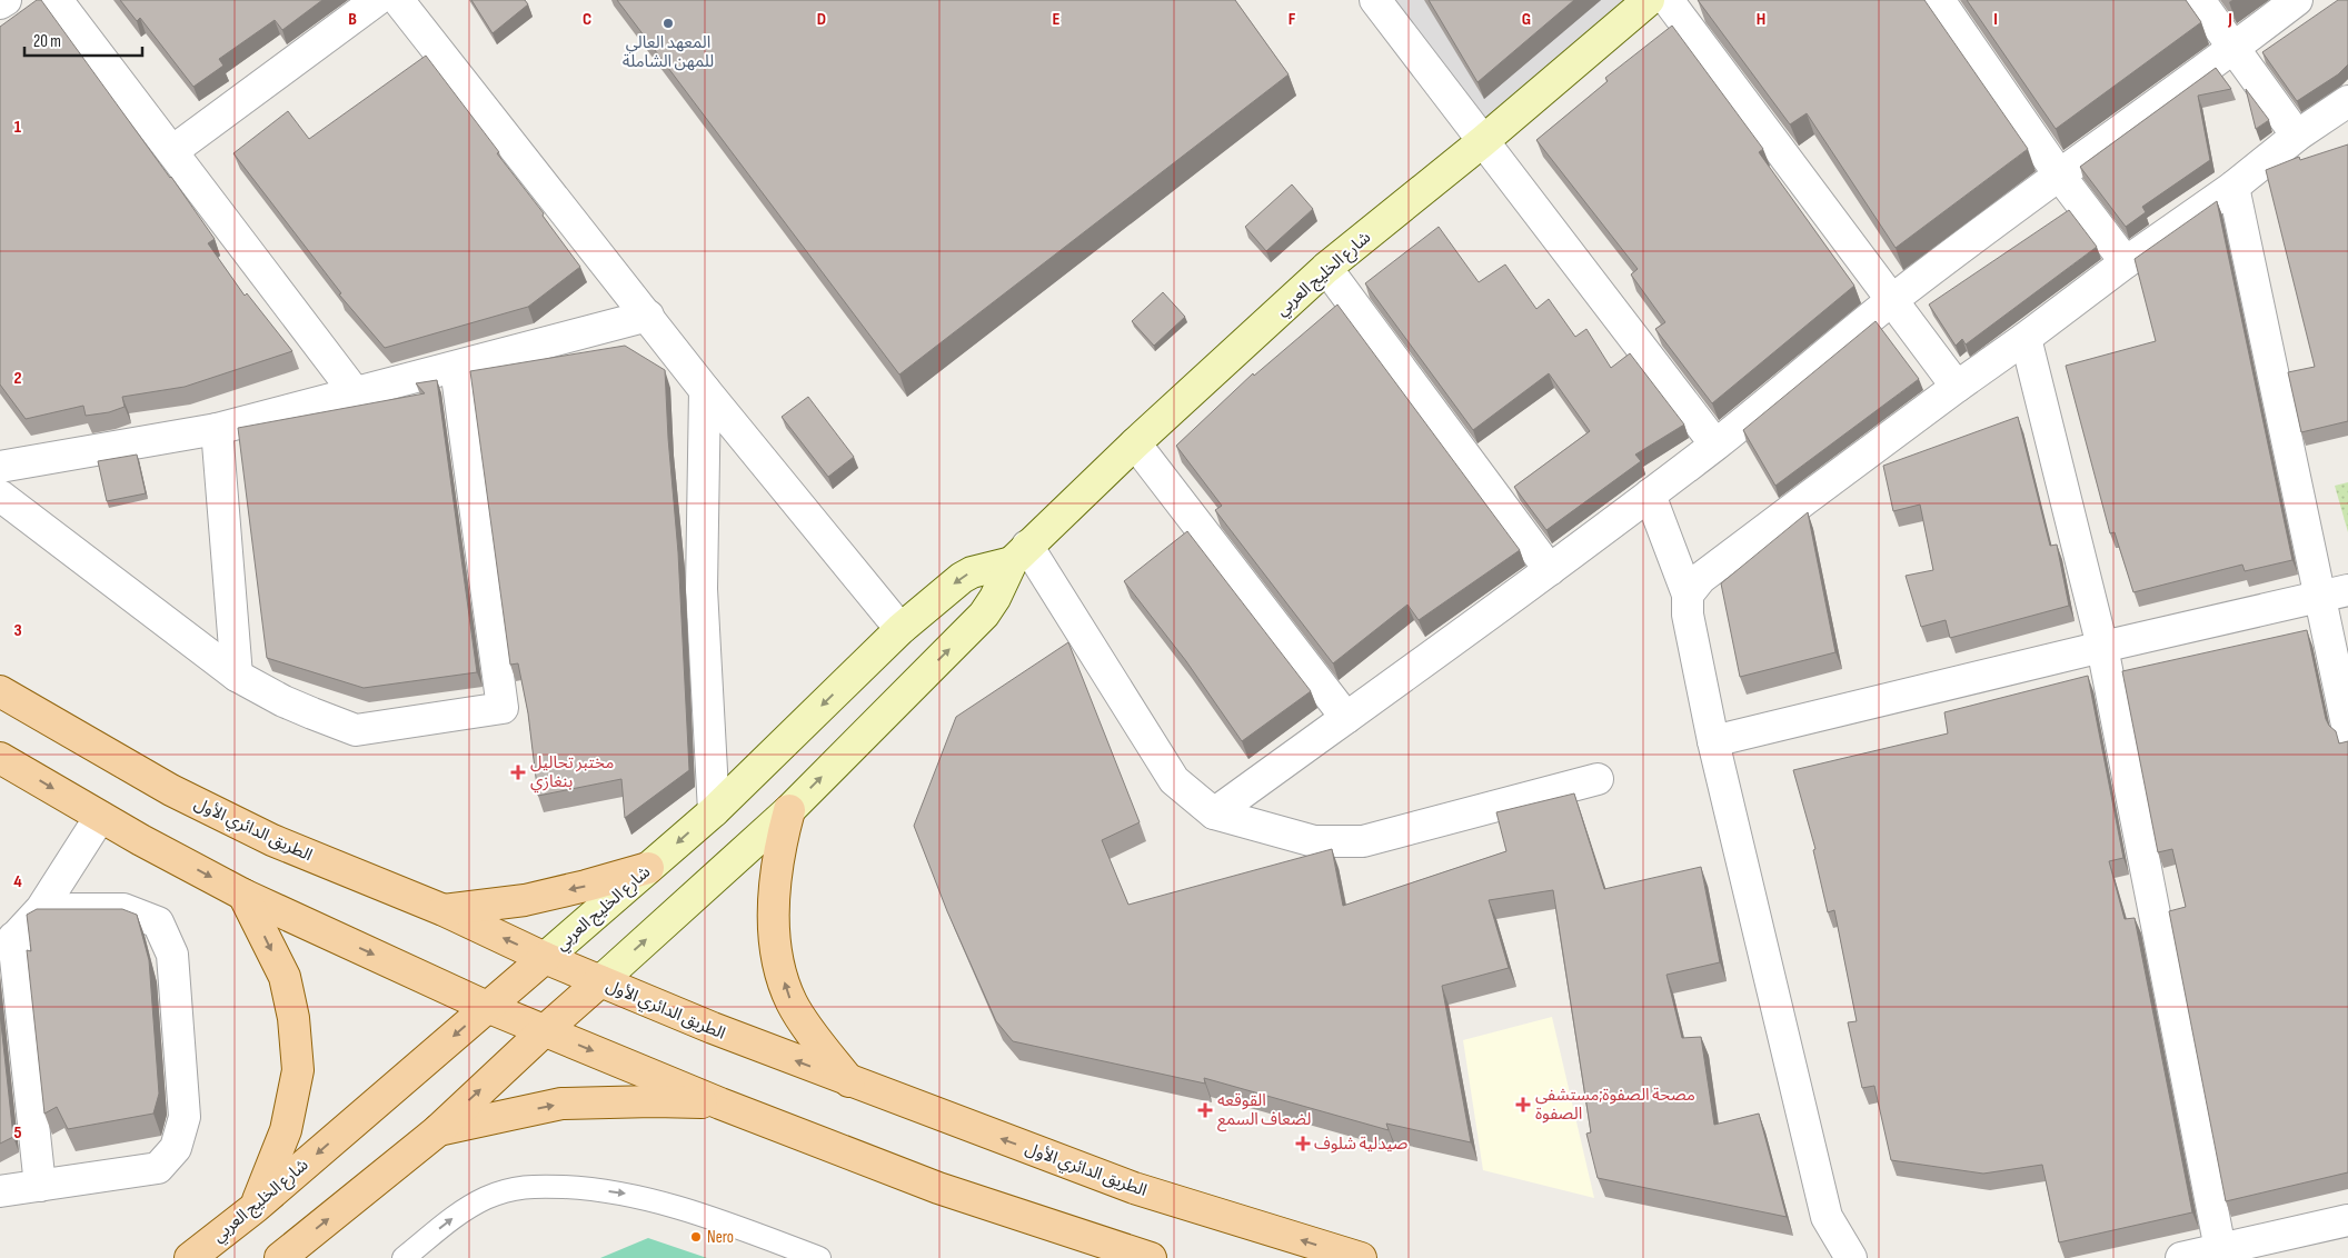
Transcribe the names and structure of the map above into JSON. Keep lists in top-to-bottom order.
{
  "streets": {
    "main road": ["شارع الخليج العربي", "الطريق الدائري الأول"]
  },
  "crossings": [
    ["شارع الخليج العربي", "الطريق الدائري الأول"]
  ],
  "places": {
    "other": ["المعهد العالي للمهن الشاملة", "Nero"],
    "health": [
      "مختبر تحاليل بنغازي",
      "مصحة الصفوة;مستشفى الصفوة",
      "القوقعه لضعاف السمع",
      "صيدلية شلوف"
    ]
  },
  "scale_bar": "20 m",
  "grid": {
    "columns": [
      "B",
      "C",
      "D",
      "E",
      "F",
      "G",
      "H",
      "I",
      "J"
    ],
    "rows": [
      "1",
      "2",
      "3",
      "4",
      "5"
    ]
  }
}
